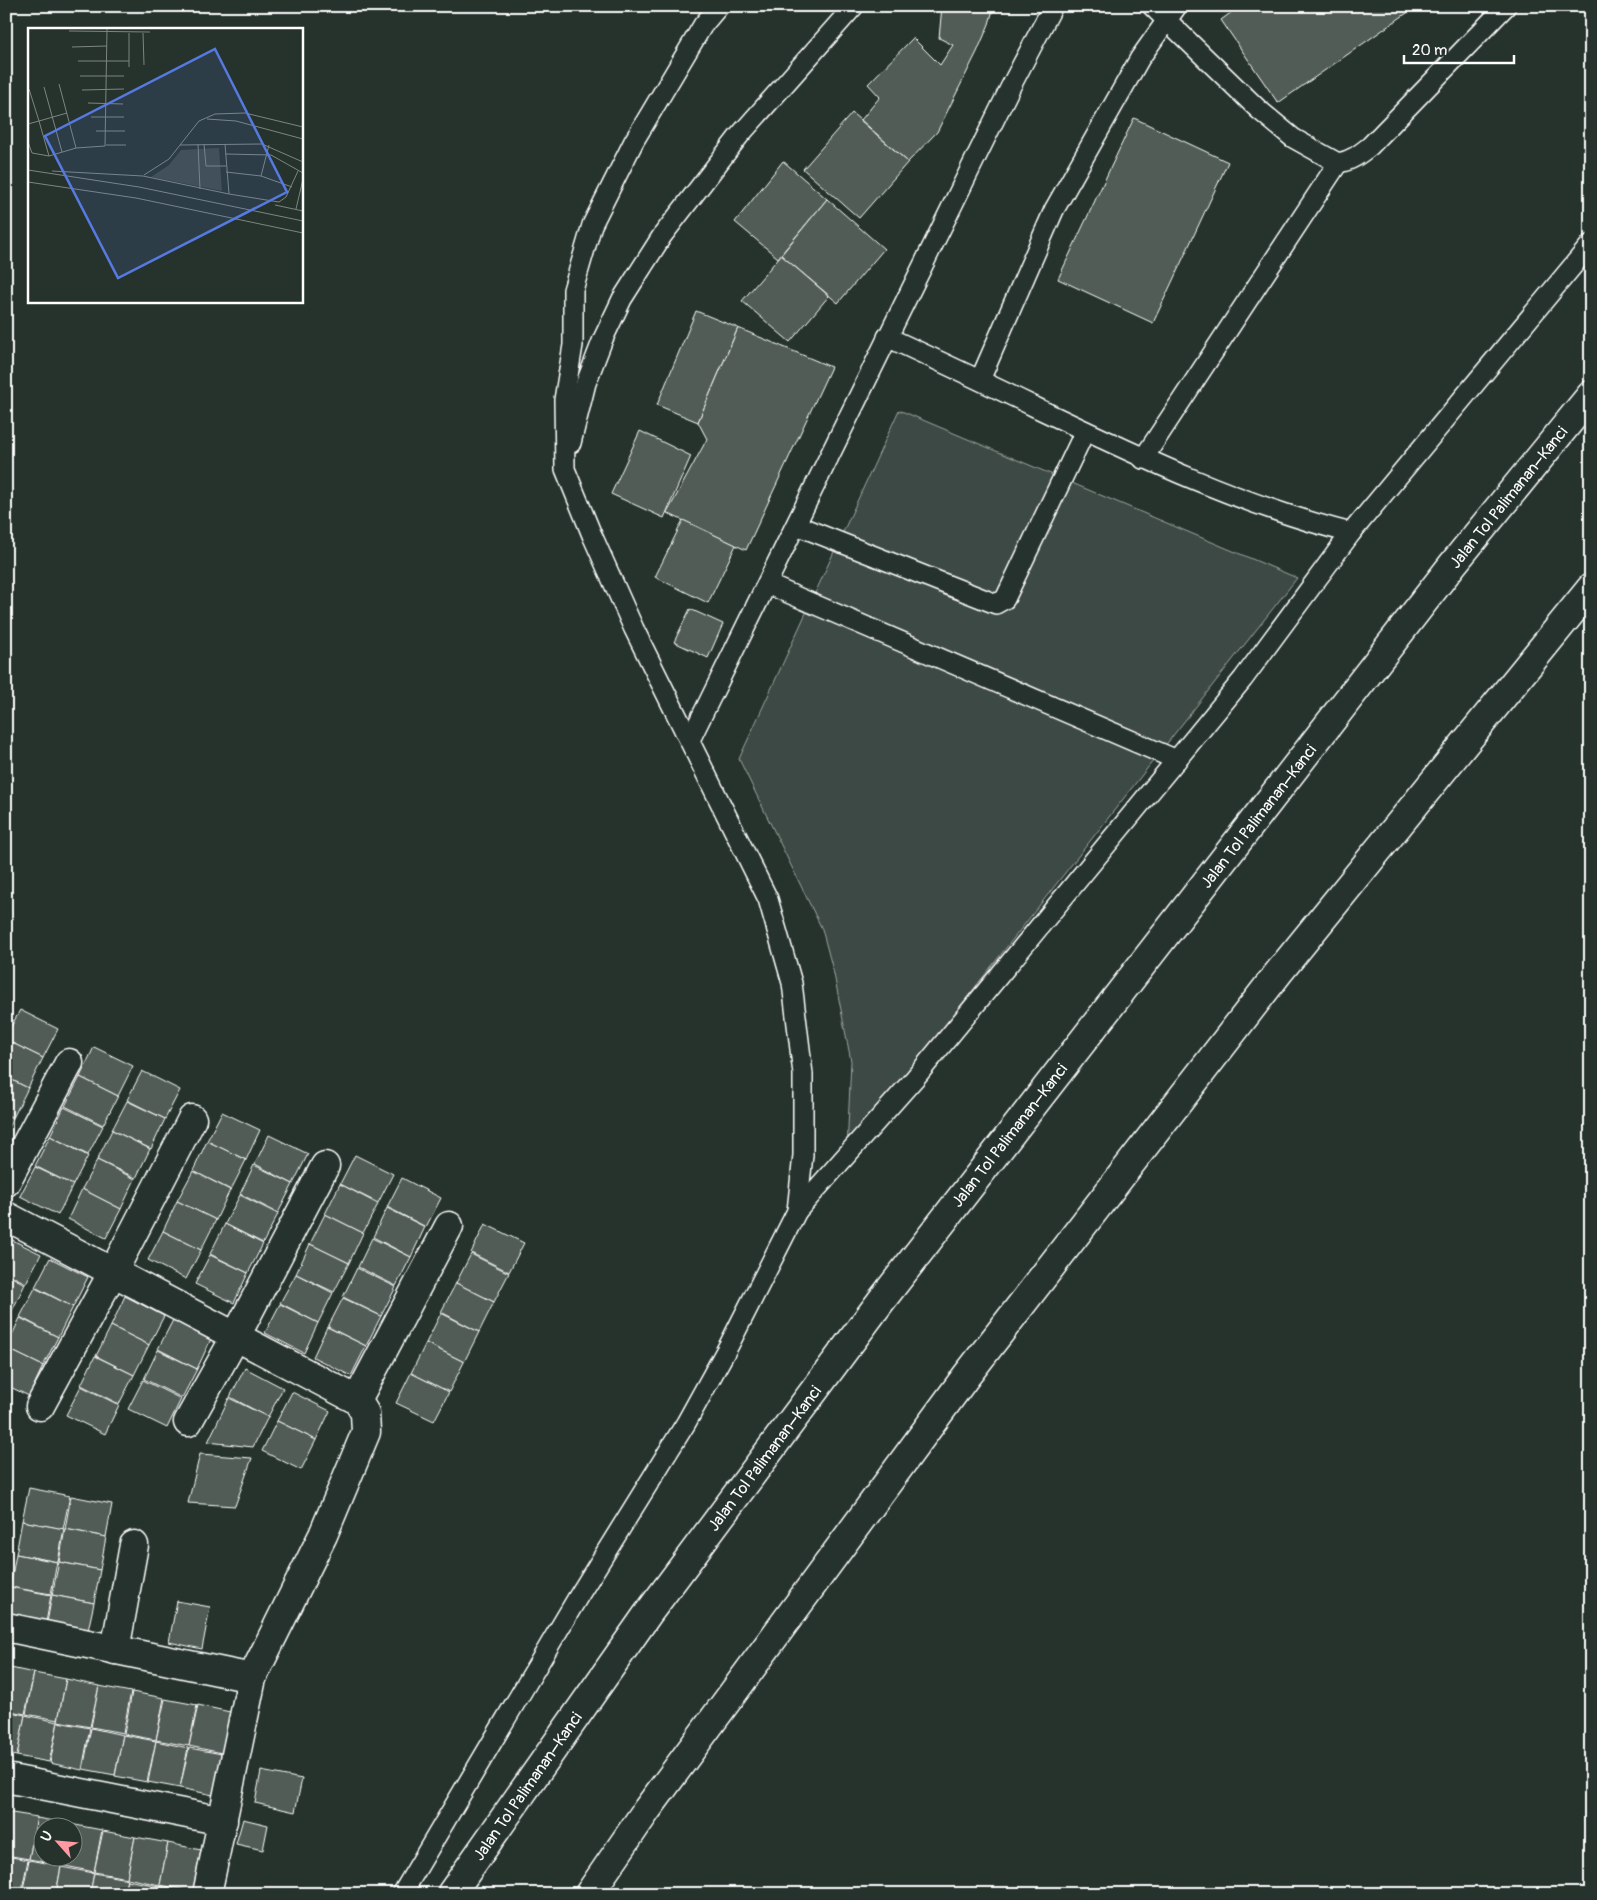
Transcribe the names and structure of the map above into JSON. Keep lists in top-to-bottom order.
{
  "streets": {
    "main road": ["Jalan Tol Palimanan–Kanci"]
  },
  "scale_bar": "20 m",
  "north": "top left"
}
